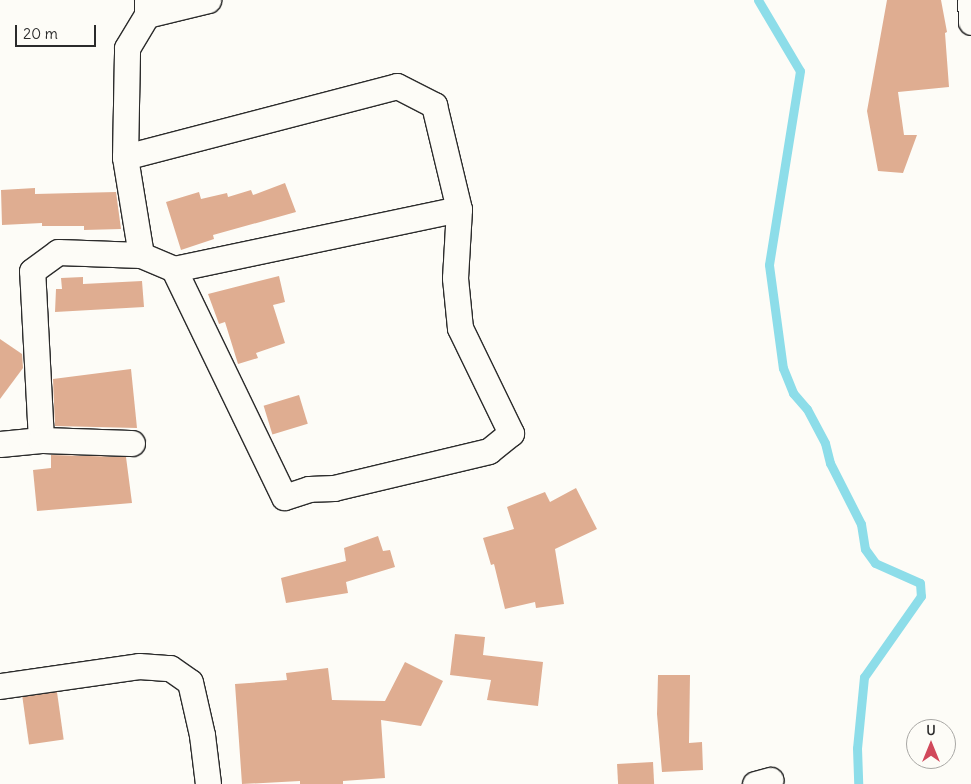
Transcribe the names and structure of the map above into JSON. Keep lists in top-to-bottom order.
{
  "scale_bar": "20 m",
  "north": "top"
}
